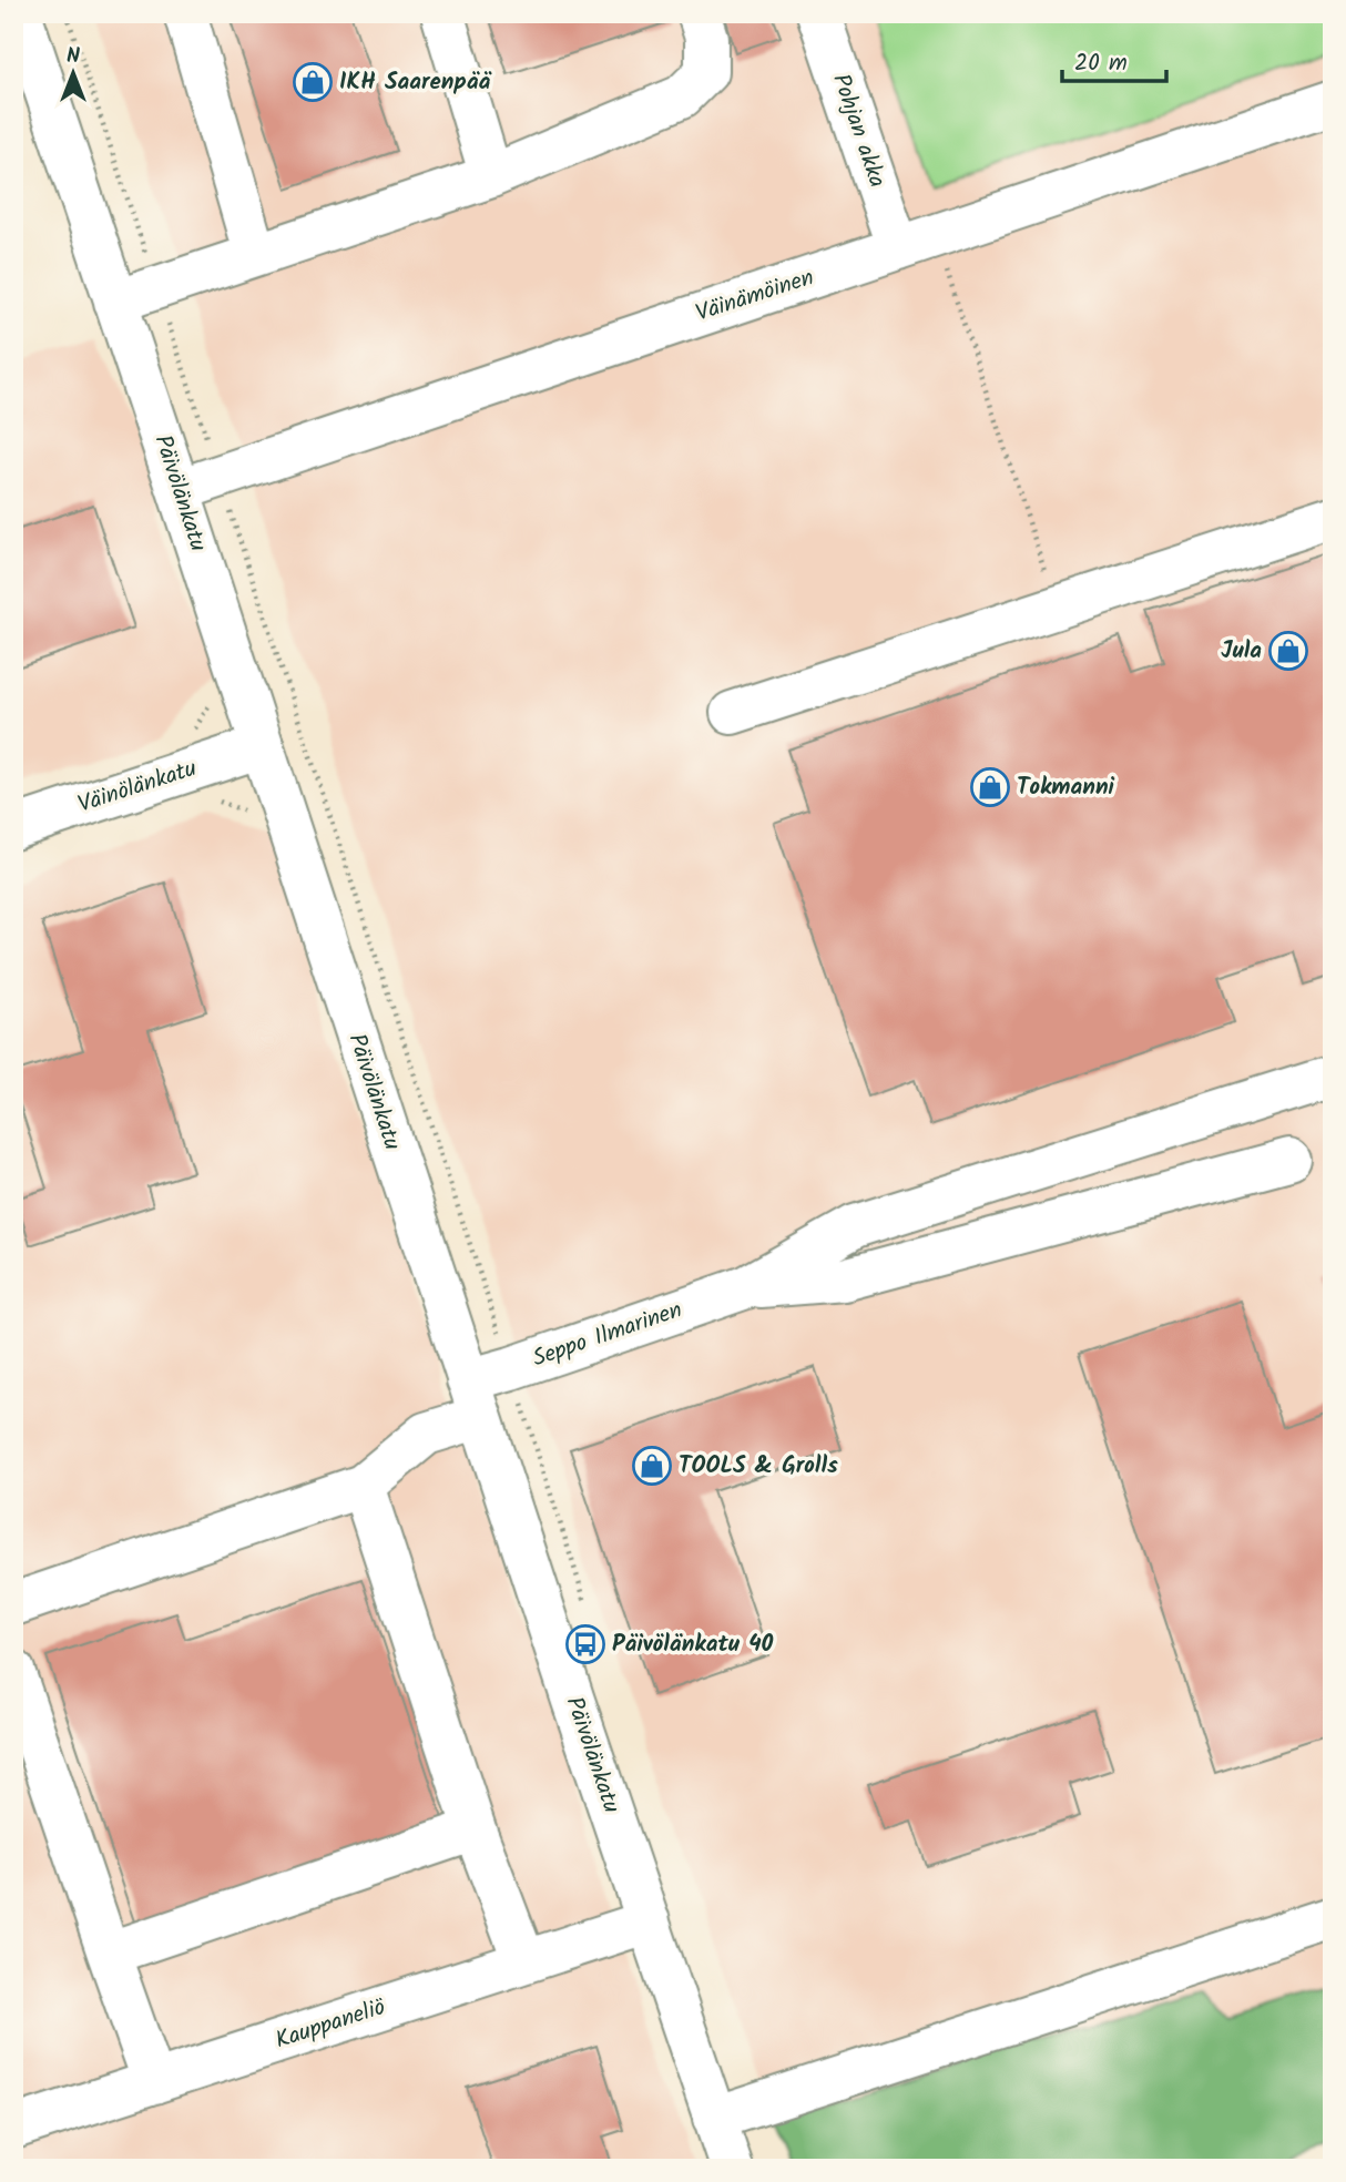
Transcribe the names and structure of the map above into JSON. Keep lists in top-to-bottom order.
{
  "streets": {
    "street": [
      "Pohjan akka",
      "Väinämöinen",
      "Päivölänkatu",
      "Väinölänkatu",
      "Seppo Ilmarinen",
      "Kauppaneliö"
    ]
  },
  "crossings": [
    ["Pohjan akka", "Väinämöinen"],
    ["Väinämöinen", "Päivölänkatu"],
    ["Päivölänkatu", "Väinölänkatu"],
    ["Päivölänkatu", "Seppo Ilmarinen"],
    ["Päivölänkatu", "Kauppaneliö"]
  ],
  "places": {
    "shop": [
      "IKH Saarenpää",
      "Jula",
      "Tokmanni",
      "TOOLS & Grolls"
    ],
    "bus stop": ["Päivölänkatu 40"]
  },
  "scale_bar": "20 m",
  "north": "top"
}
